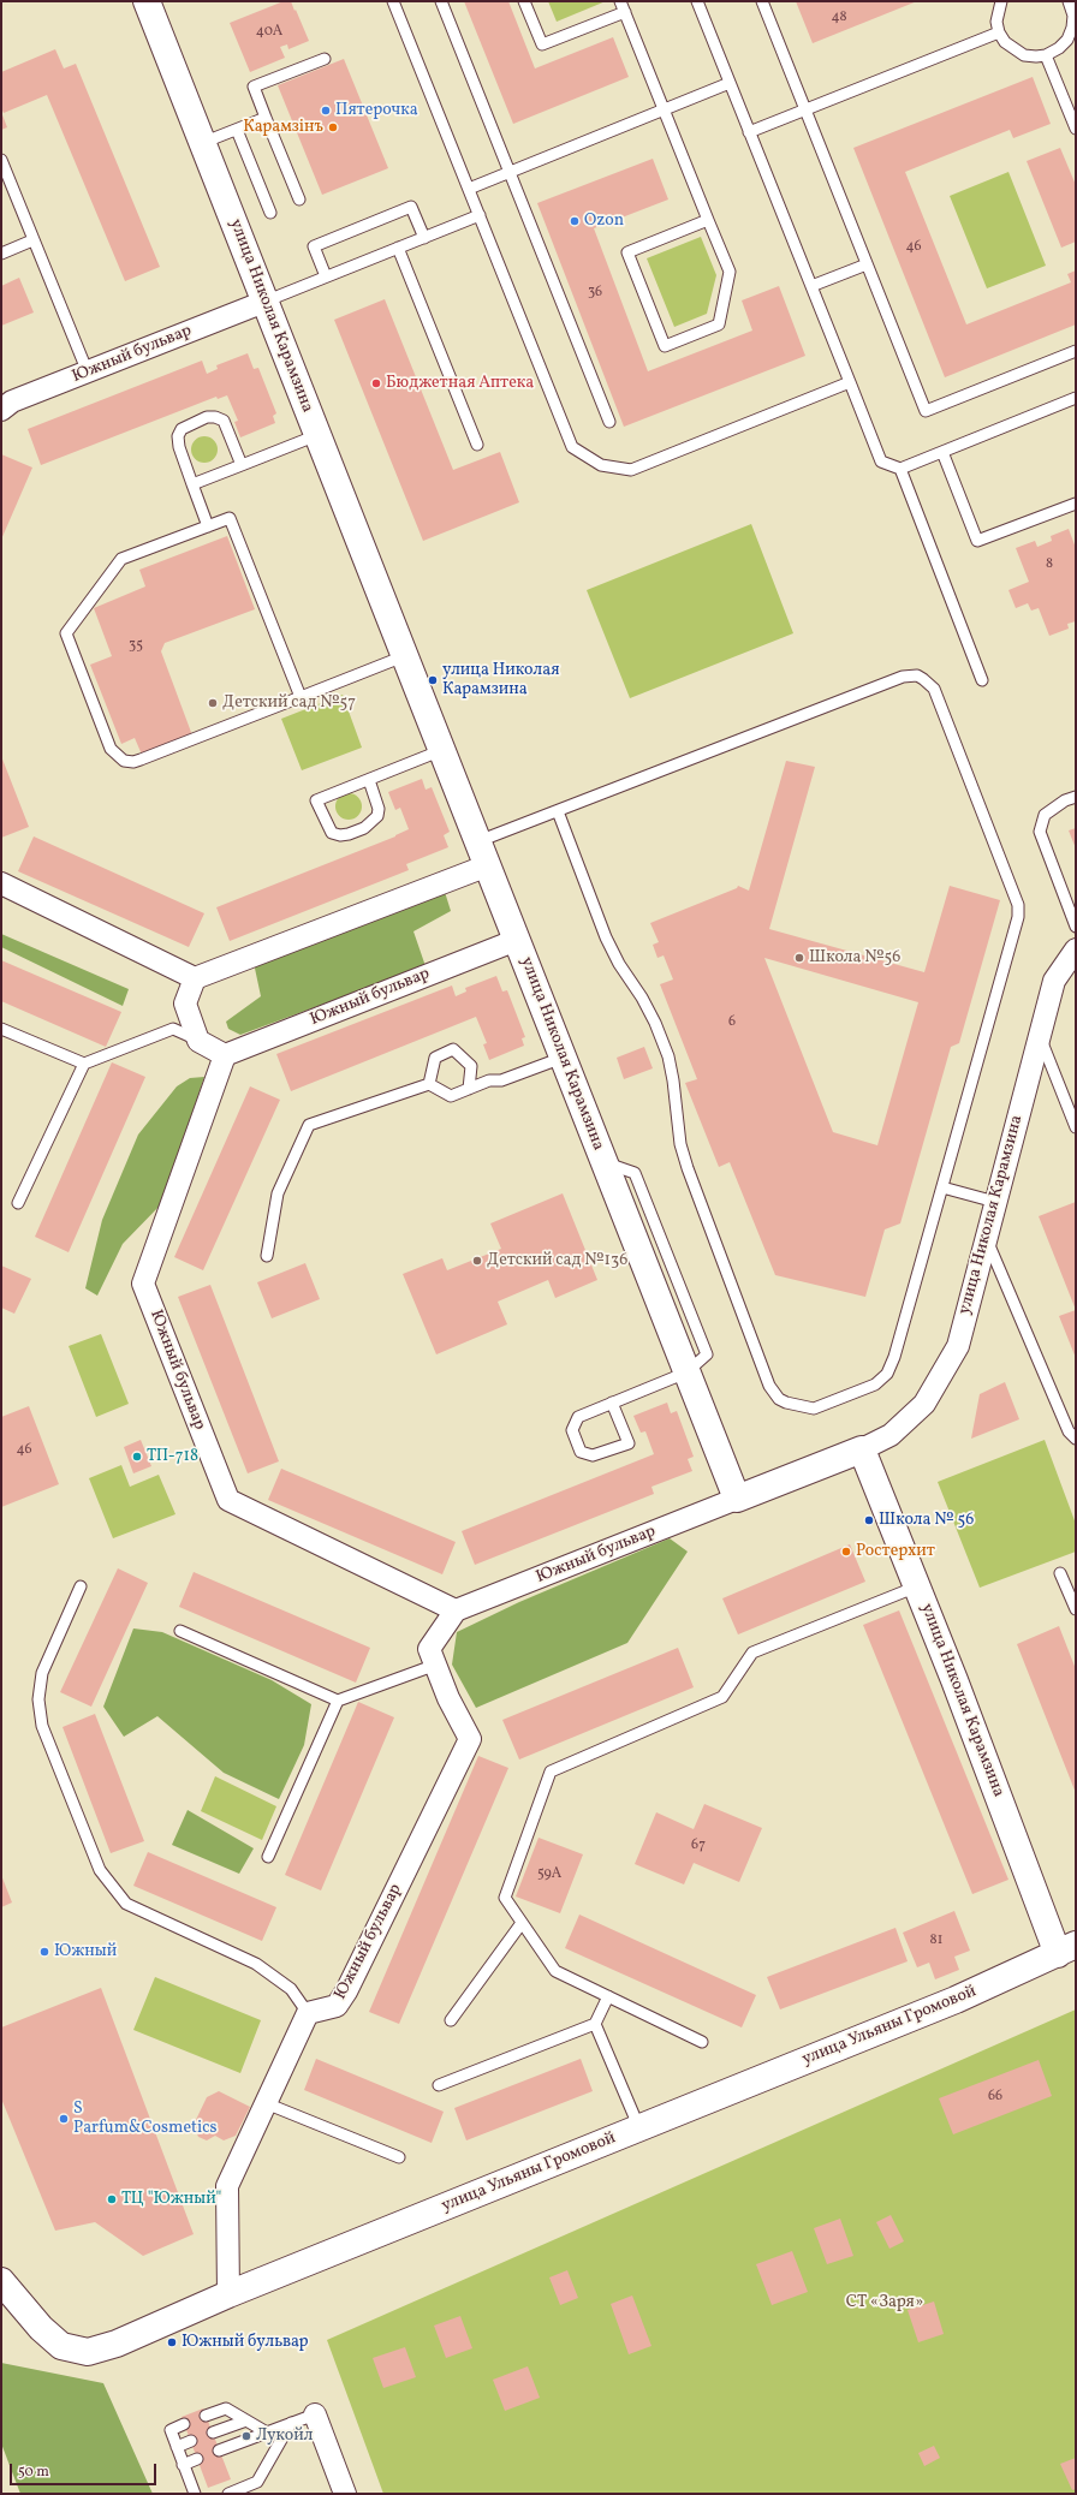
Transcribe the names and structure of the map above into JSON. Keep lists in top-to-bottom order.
{
  "streets": {
    "street": ["улица Николая Карамзина", "Южный бульвар", "улица Ульяны Громовой"]
  },
  "crossings": [
    ["улица Николая Карамзина", "Южный бульвар"],
    ["улица Николая Карамзина", "улица Ульяны Громовой"]
  ],
  "parks": ["СТ «Заря»"],
  "places": [
    "Пятерочка",
    "Карамзiнъ",
    "Ozon",
    "Бюджетная Аптека",
    "улица Николая Карамзина",
    "Детский сад №57",
    "Школа №56",
    "Детский сад №136",
    "ТП-718",
    "Школа № 56",
    "Ростерхит",
    "Южный",
    "S Parfum&Cosmetics",
    "ТЦ \"Южный\"",
    "Южный бульвар",
    "Лукойл"
  ],
  "house_numbers": [
    "48",
    "40А",
    "46",
    "36",
    "8",
    "35",
    "6",
    "46",
    "67",
    "59А",
    "81",
    "66"
  ],
  "scale_bar": "50 m"
}
